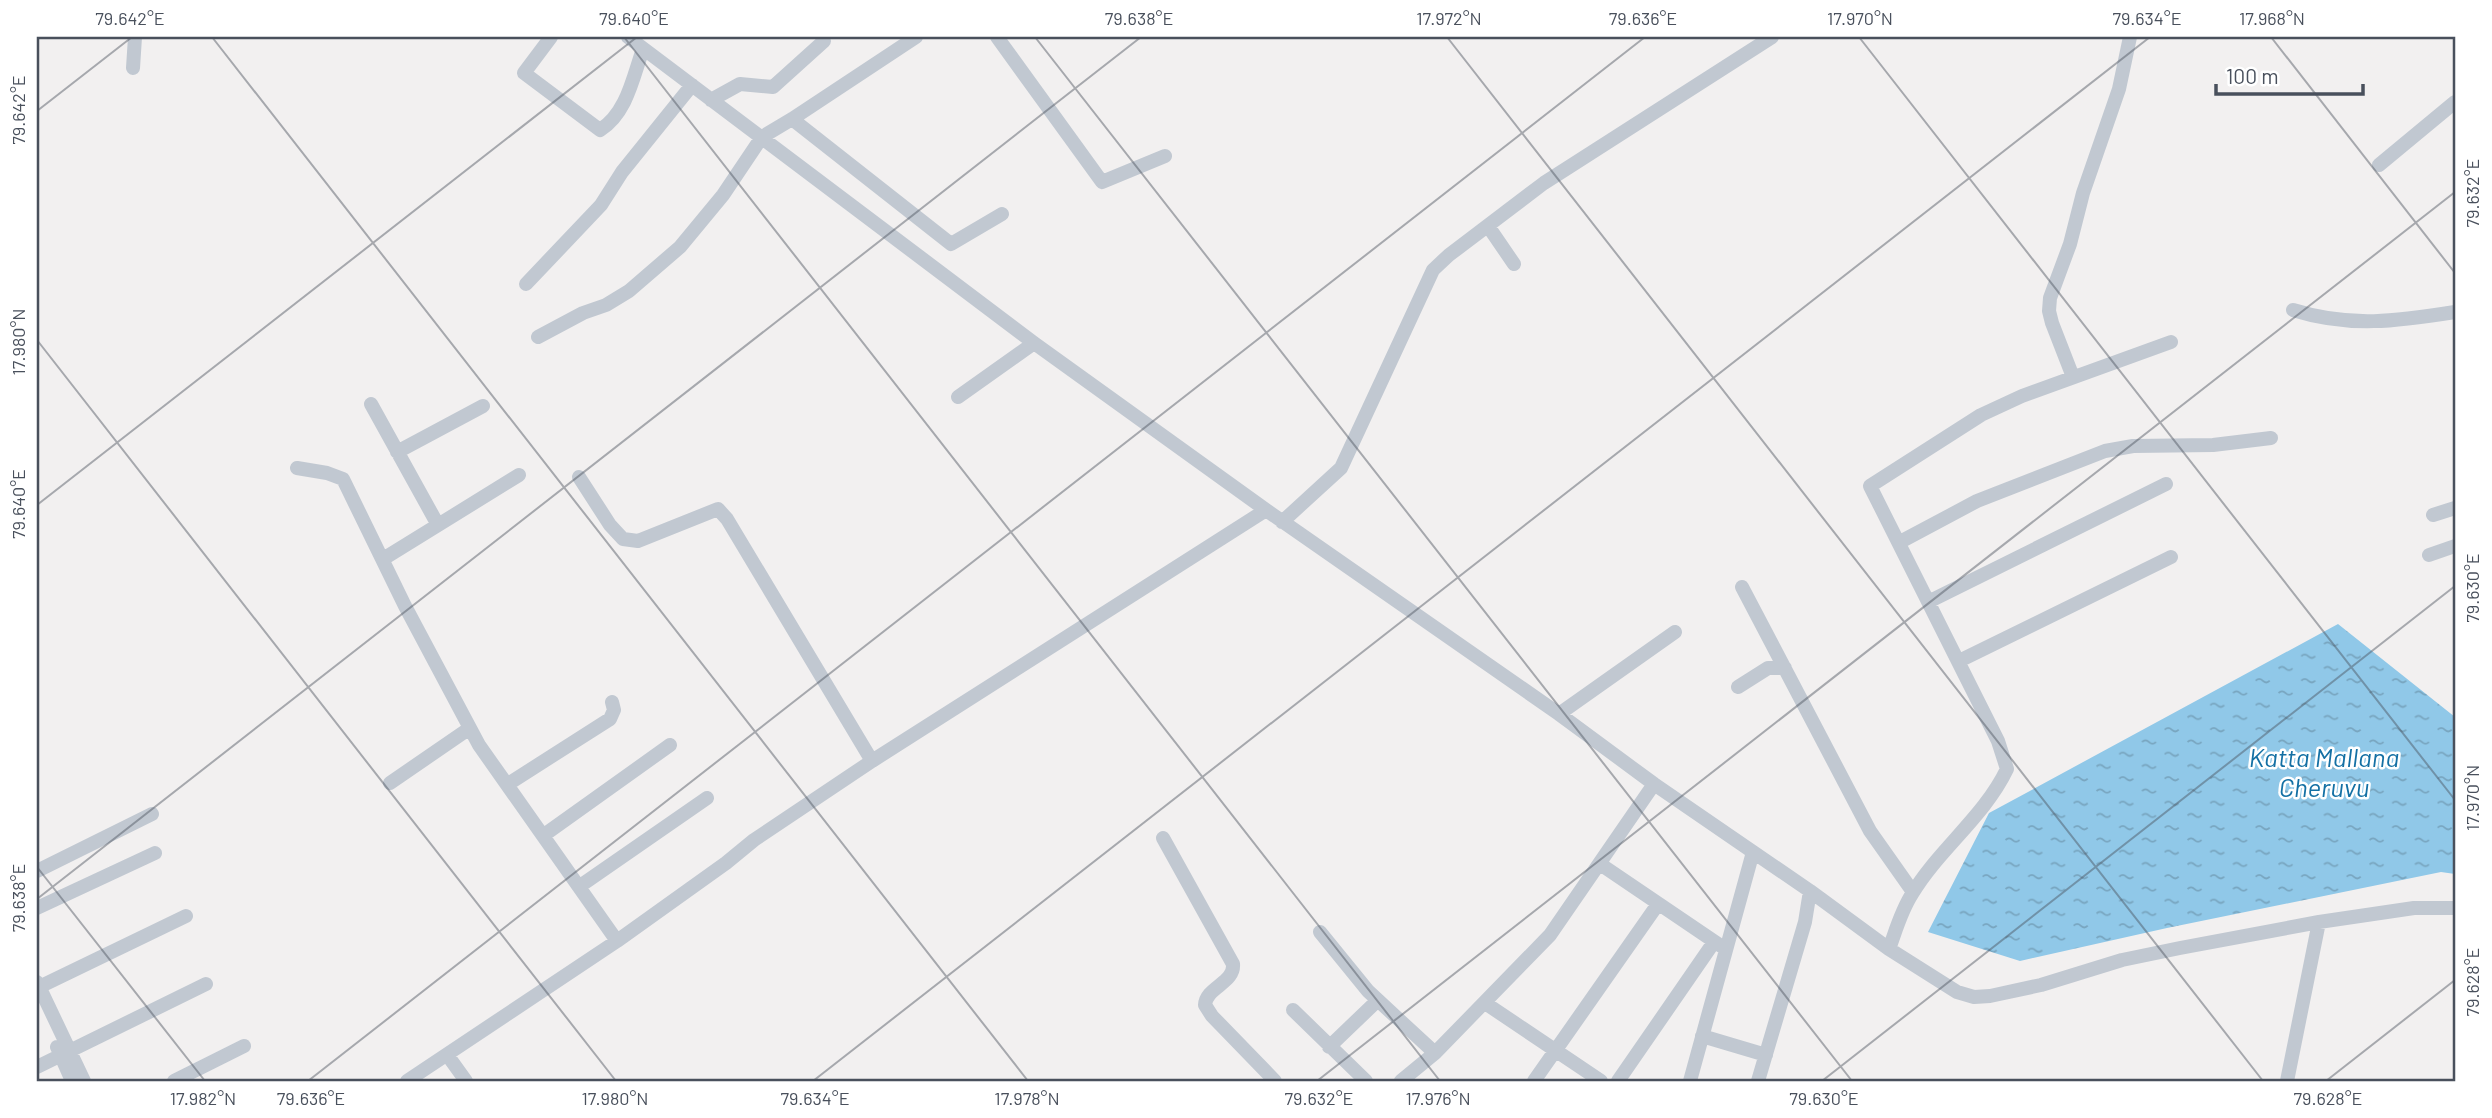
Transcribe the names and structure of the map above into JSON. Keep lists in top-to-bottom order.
{
  "water": ["Katta Mallana Cheruvu"],
  "scale_bar": "100 m",
  "coordinates": [
    "79.642°E",
    "79.640°E",
    "79.638°E",
    "17.972°N",
    "79.636°E",
    "17.970°N",
    "79.634°E",
    "17.968°N",
    "79.632°E",
    "17.980°N",
    "79.630°E",
    "79.628°E",
    "17.982°N",
    "17.978°N",
    "17.976°N"
  ]
}
